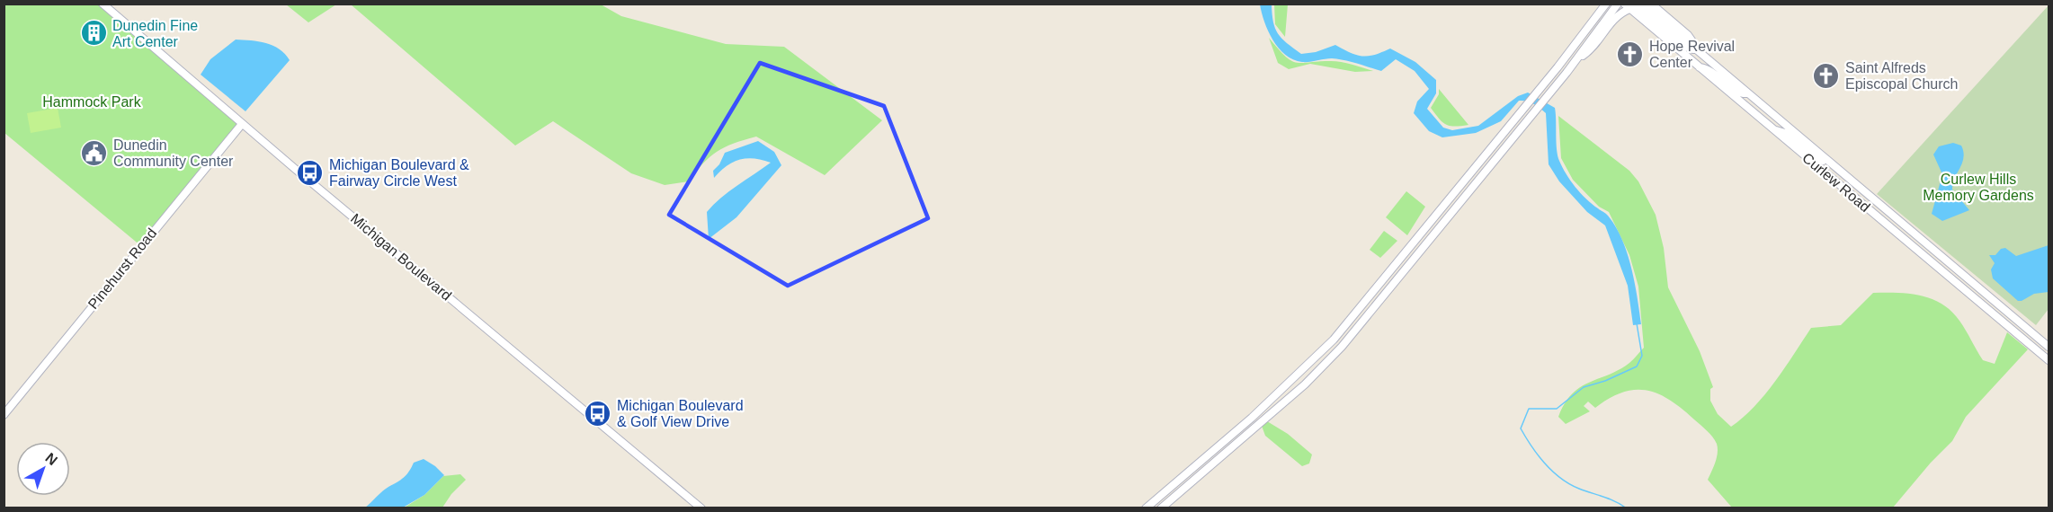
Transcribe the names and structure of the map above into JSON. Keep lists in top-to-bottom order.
{
  "streets": {
    "main road": ["Curlew Road", "Michigan Boulevard", "Pinehurst Road"]
  },
  "crossings": [
    ["Michigan Boulevard", "Pinehurst Road"]
  ],
  "parks": ["Hammock Park", "Curlew Hills Memory Gardens"],
  "places": {
    "building": ["Dunedin Fine Art Center"],
    "church": ["Hope Revival Center", "Saint Alfreds Episcopal Church"],
    "public building": ["Dunedin Community Center"],
    "bus stop": ["Michigan Boulevard & Fairway Circle West", "Michigan Boulevard & Golf View Drive"]
  },
  "north": "top right"
}
